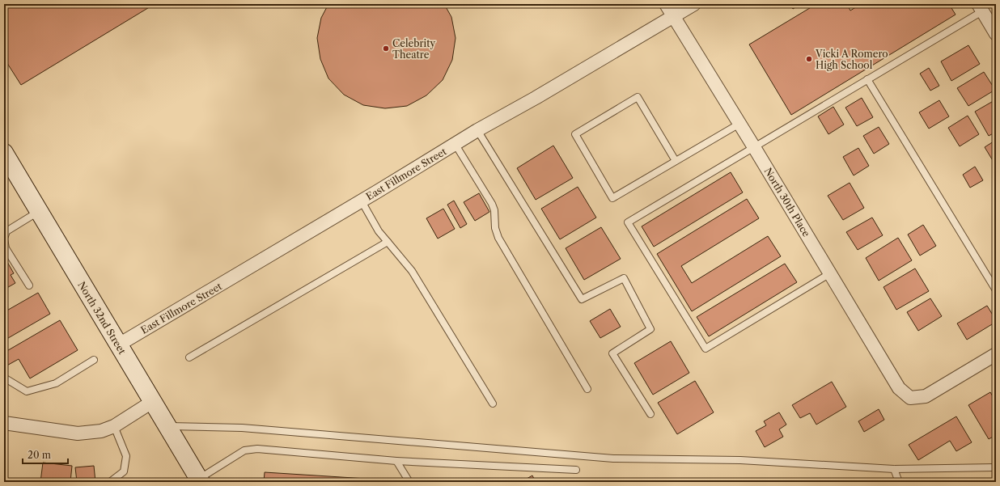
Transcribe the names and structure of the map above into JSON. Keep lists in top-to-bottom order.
{
  "streets": {
    "main road": ["North 32nd Street"],
    "street": ["East Fillmore Street", "North 30th Place"]
  },
  "crossings": [
    ["East Fillmore Street", "North 30th Place"],
    ["East Fillmore Street", "North 32nd Street"]
  ],
  "places": ["Celebrity Theatre", "Vicki A Romero High School"],
  "scale_bar": "20 m"
}
